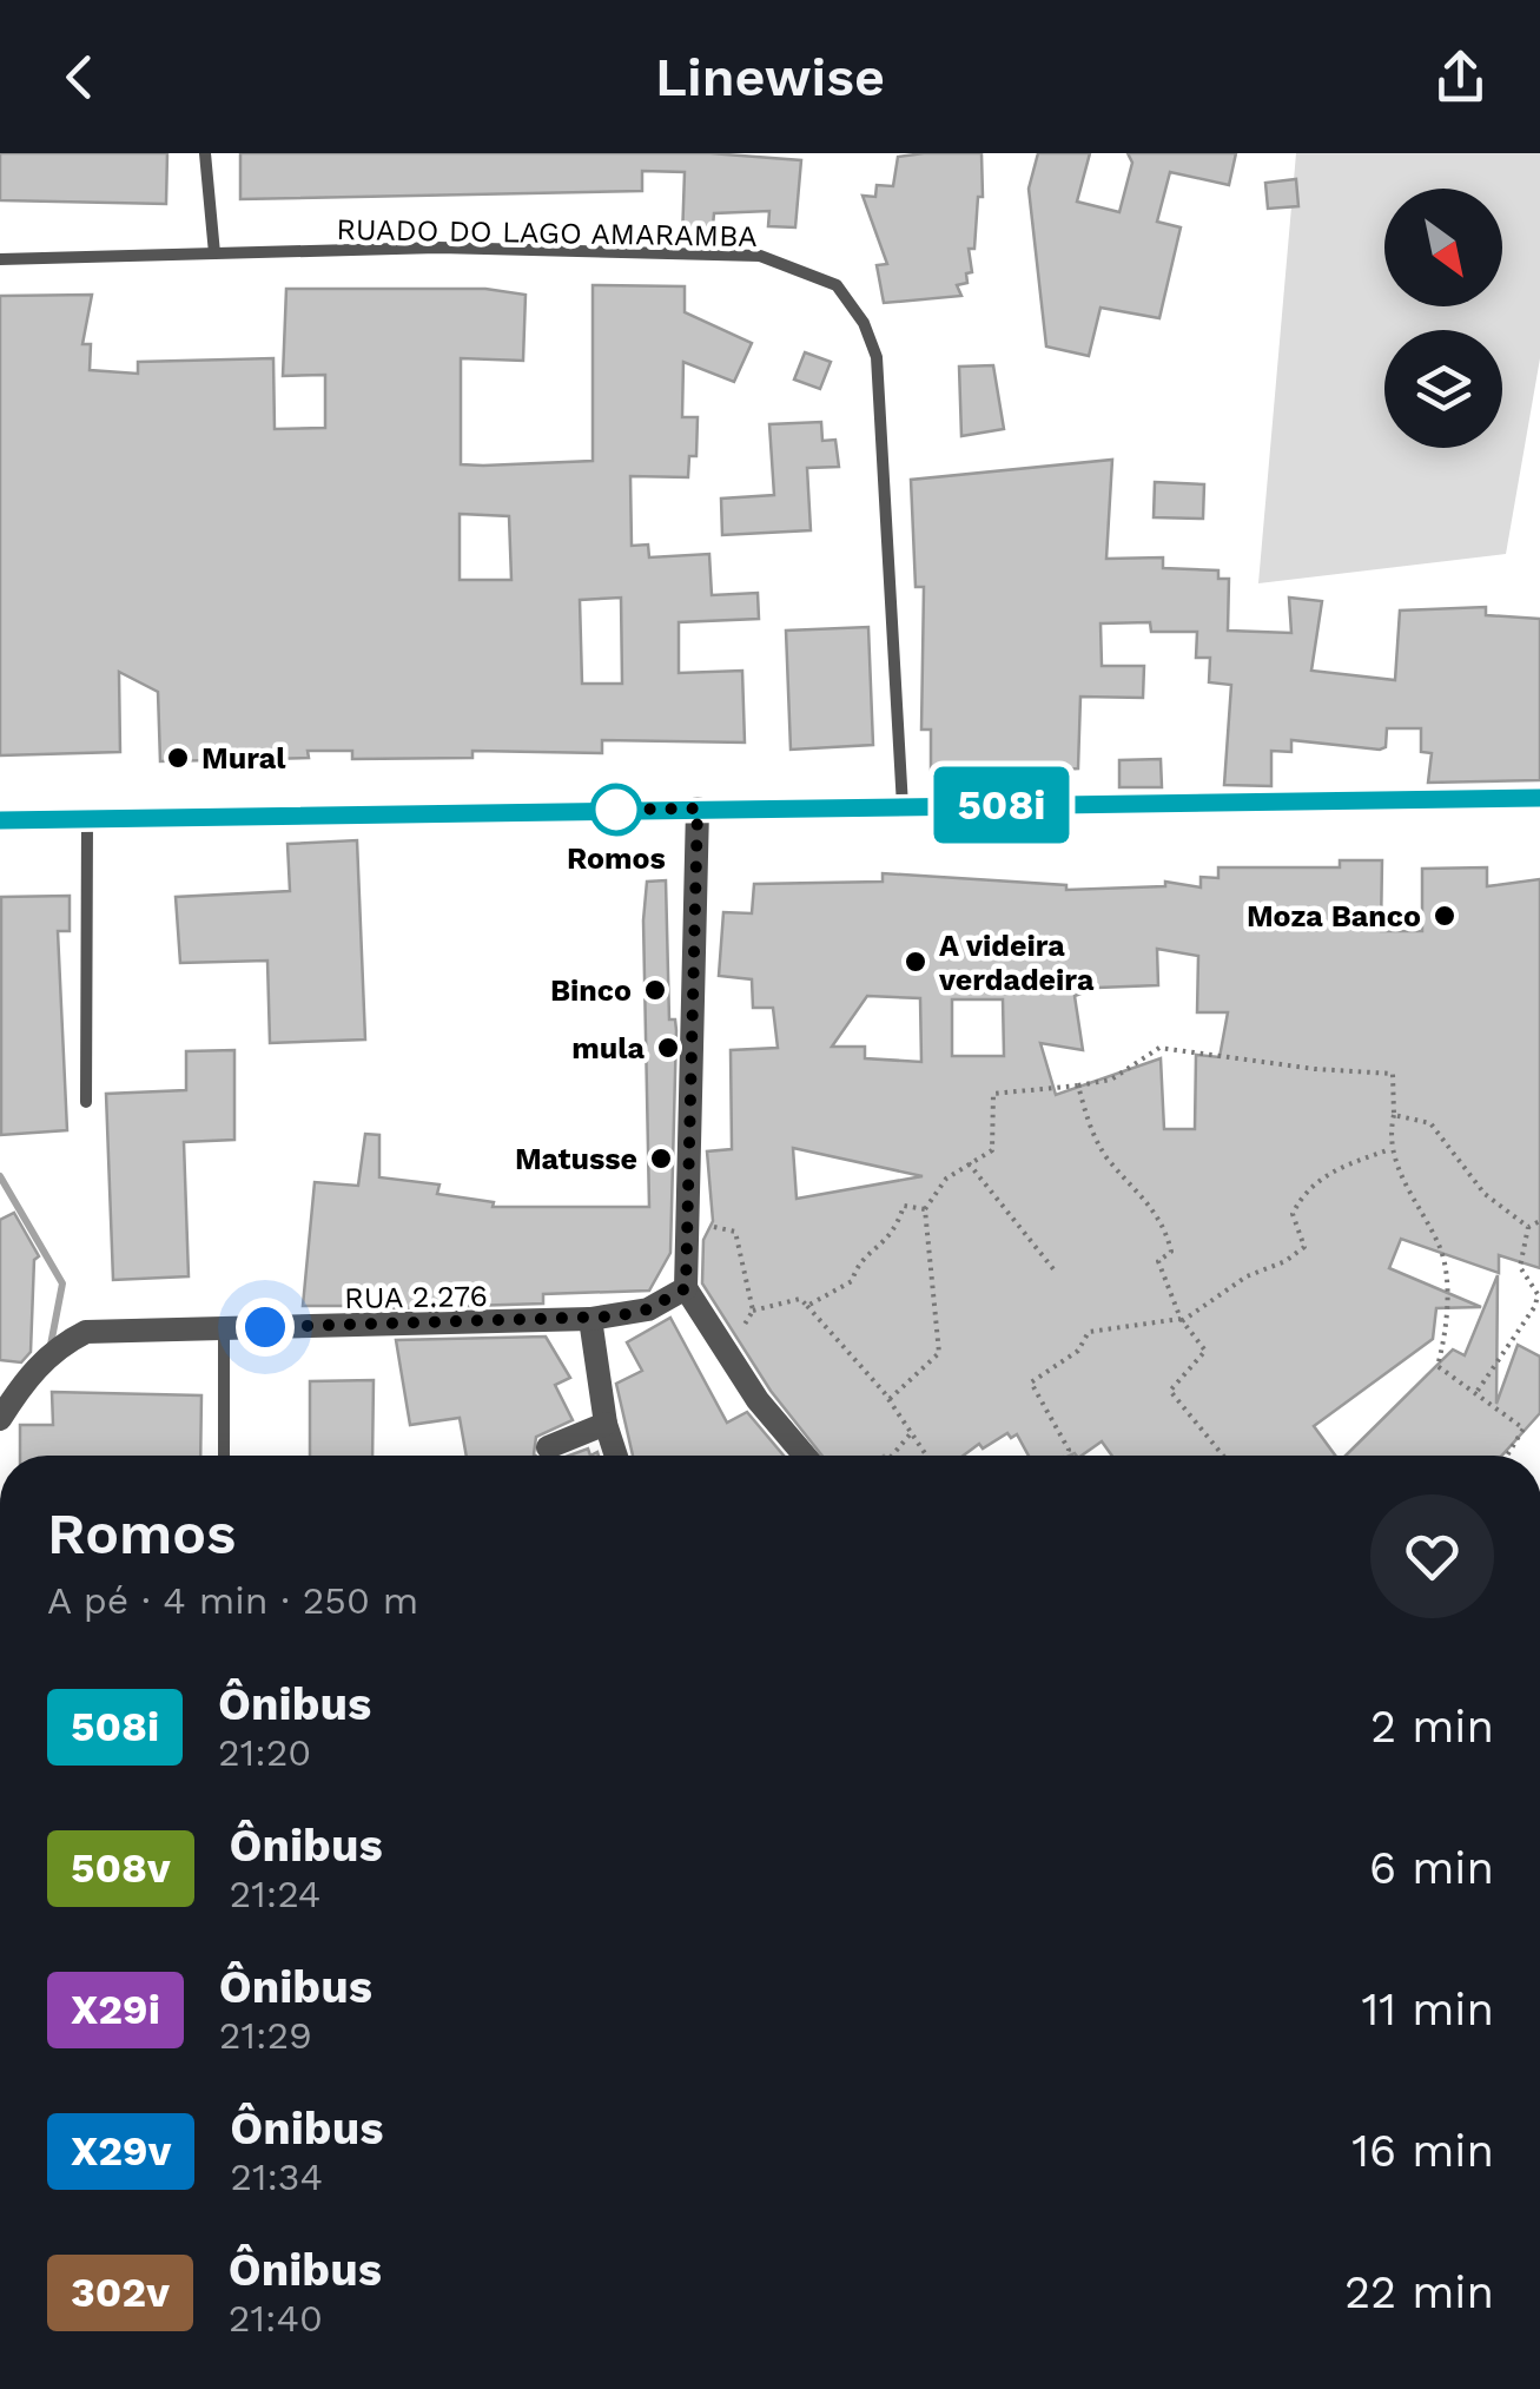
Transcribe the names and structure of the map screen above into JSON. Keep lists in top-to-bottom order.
{
  "streets": {
    "street": ["RUA 2.276"],
    "lane": ["RUADO DO LAGO AMARAMBA"]
  },
  "places": [
    "Mural",
    "Romos",
    "Moza Banco",
    "A videira verdadeira",
    "Binco",
    "mula",
    "Matusse"
  ],
  "lines": ["bus line 508i"],
  "north": "bottom right",
  "page": {
    "header": "Linewise",
    "on_map": "508i",
    "heading": ["Romos", "A pé · 4 min · 250 m"],
    "list": [
      {
        "mark": "508i",
        "name": "Ônibus",
        "note": "21:20",
        "value": "2 min"
      },
      {
        "mark": "508v",
        "name": "Ônibus",
        "note": "21:24",
        "value": "6 min"
      },
      {
        "mark": "X29i",
        "name": "Ônibus",
        "note": "21:29",
        "value": "11 min"
      },
      {
        "mark": "X29v",
        "name": "Ônibus",
        "note": "21:34",
        "value": "16 min"
      },
      {
        "mark": "302v",
        "name": "Ônibus",
        "note": "21:40",
        "value": "22 min"
      }
    ]
  }
}
